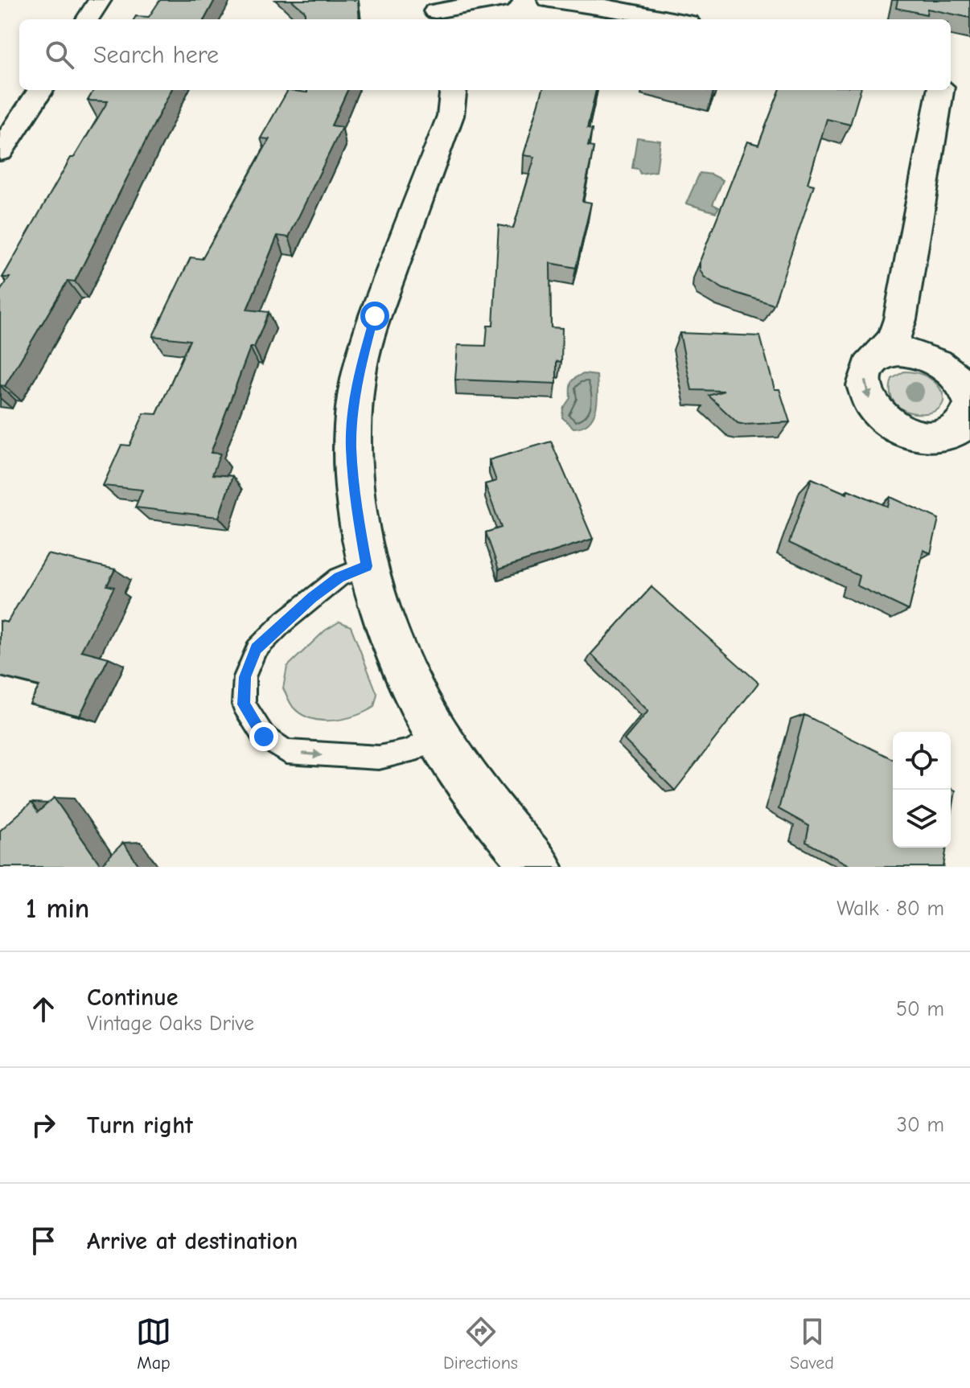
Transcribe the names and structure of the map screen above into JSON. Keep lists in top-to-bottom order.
{
  "page": {
    "search": "Search here",
    "heading": ["1 min", "Walk · 80 m"],
    "list": [
      ["Continue", "Vintage Oaks Drive", "50 m"],
      ["Turn right", "30 m"],
      "Arrive at destination"
    ],
    "nav": ["Map", "Directions", "Saved"]
  }
}
